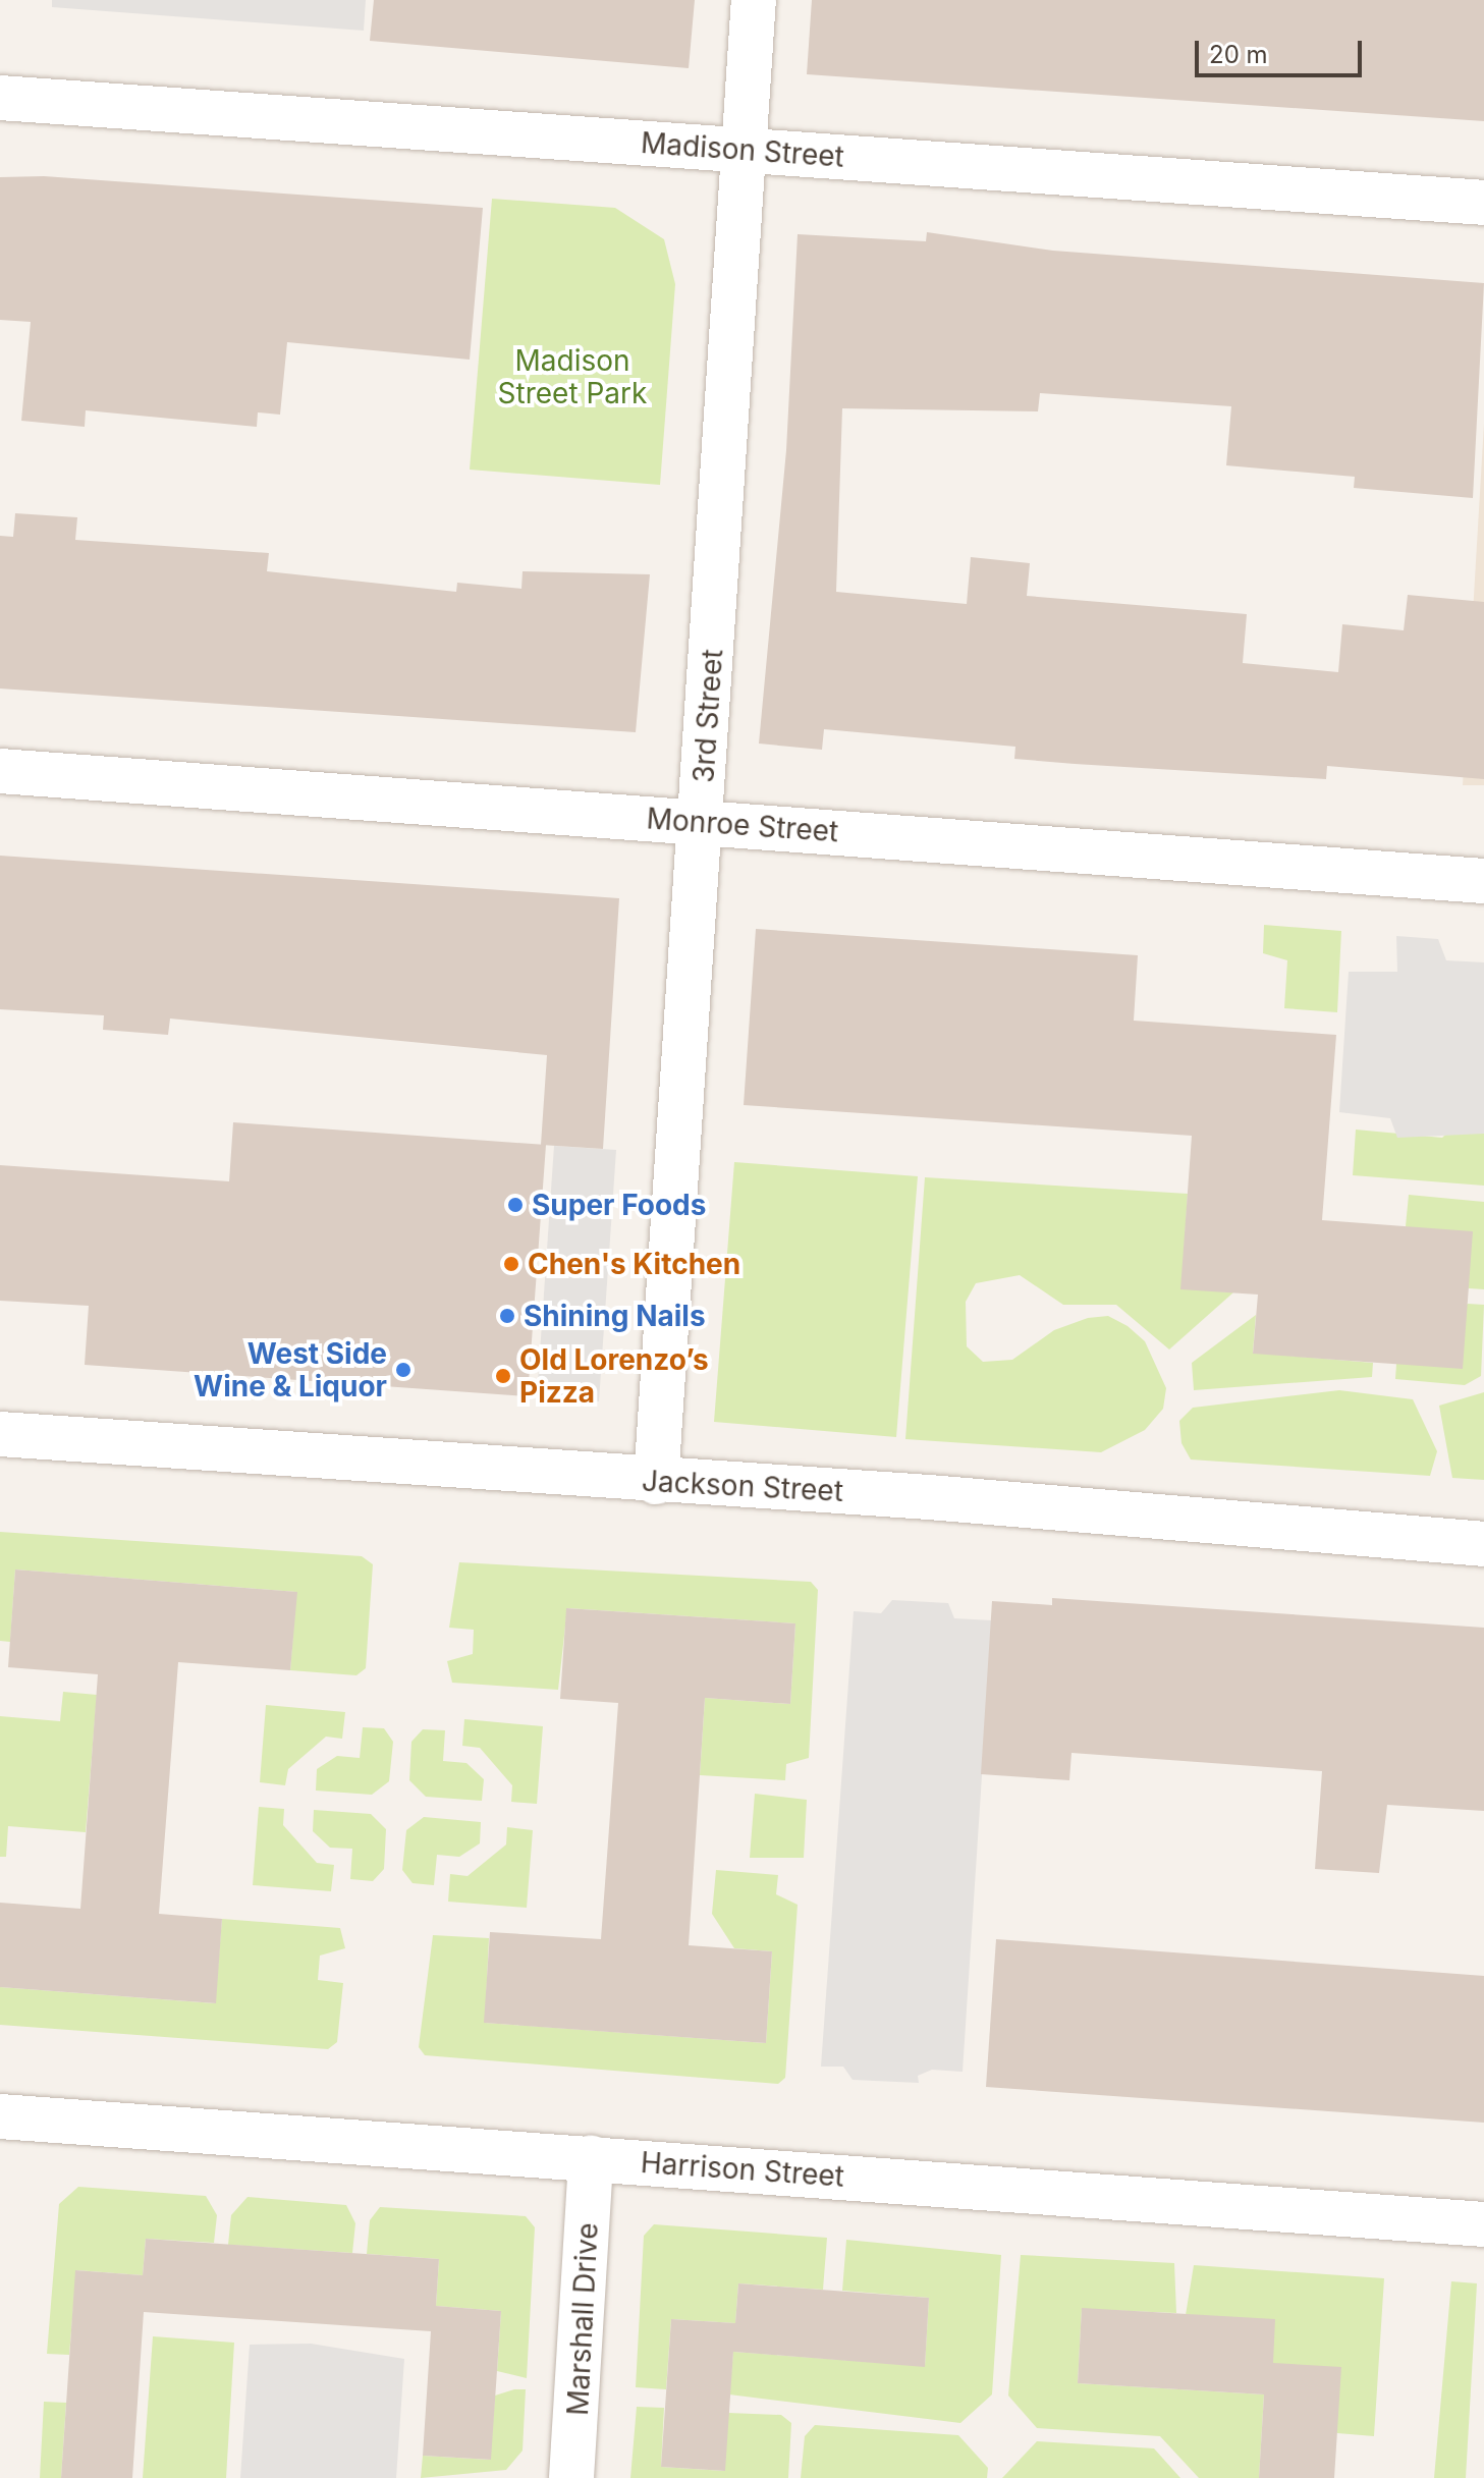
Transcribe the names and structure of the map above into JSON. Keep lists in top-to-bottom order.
{
  "streets": {
    "street": [
      "Madison Street",
      "3rd Street",
      "Monroe Street",
      "Jackson Street",
      "Harrison Street",
      "Marshall Drive"
    ]
  },
  "crossings": [
    ["Madison Street", "3rd Street"],
    ["3rd Street", "Monroe Street"],
    ["3rd Street", "Jackson Street"],
    ["Harrison Street", "Marshall Drive"]
  ],
  "parks": ["Madison Street Park"],
  "places": [
    "Super Foods",
    "Chen's Kitchen",
    "Shining Nails",
    "West Side Wine & Liquor",
    "Old Lorenzo’s Pizza"
  ],
  "scale_bar": "20 m"
}
